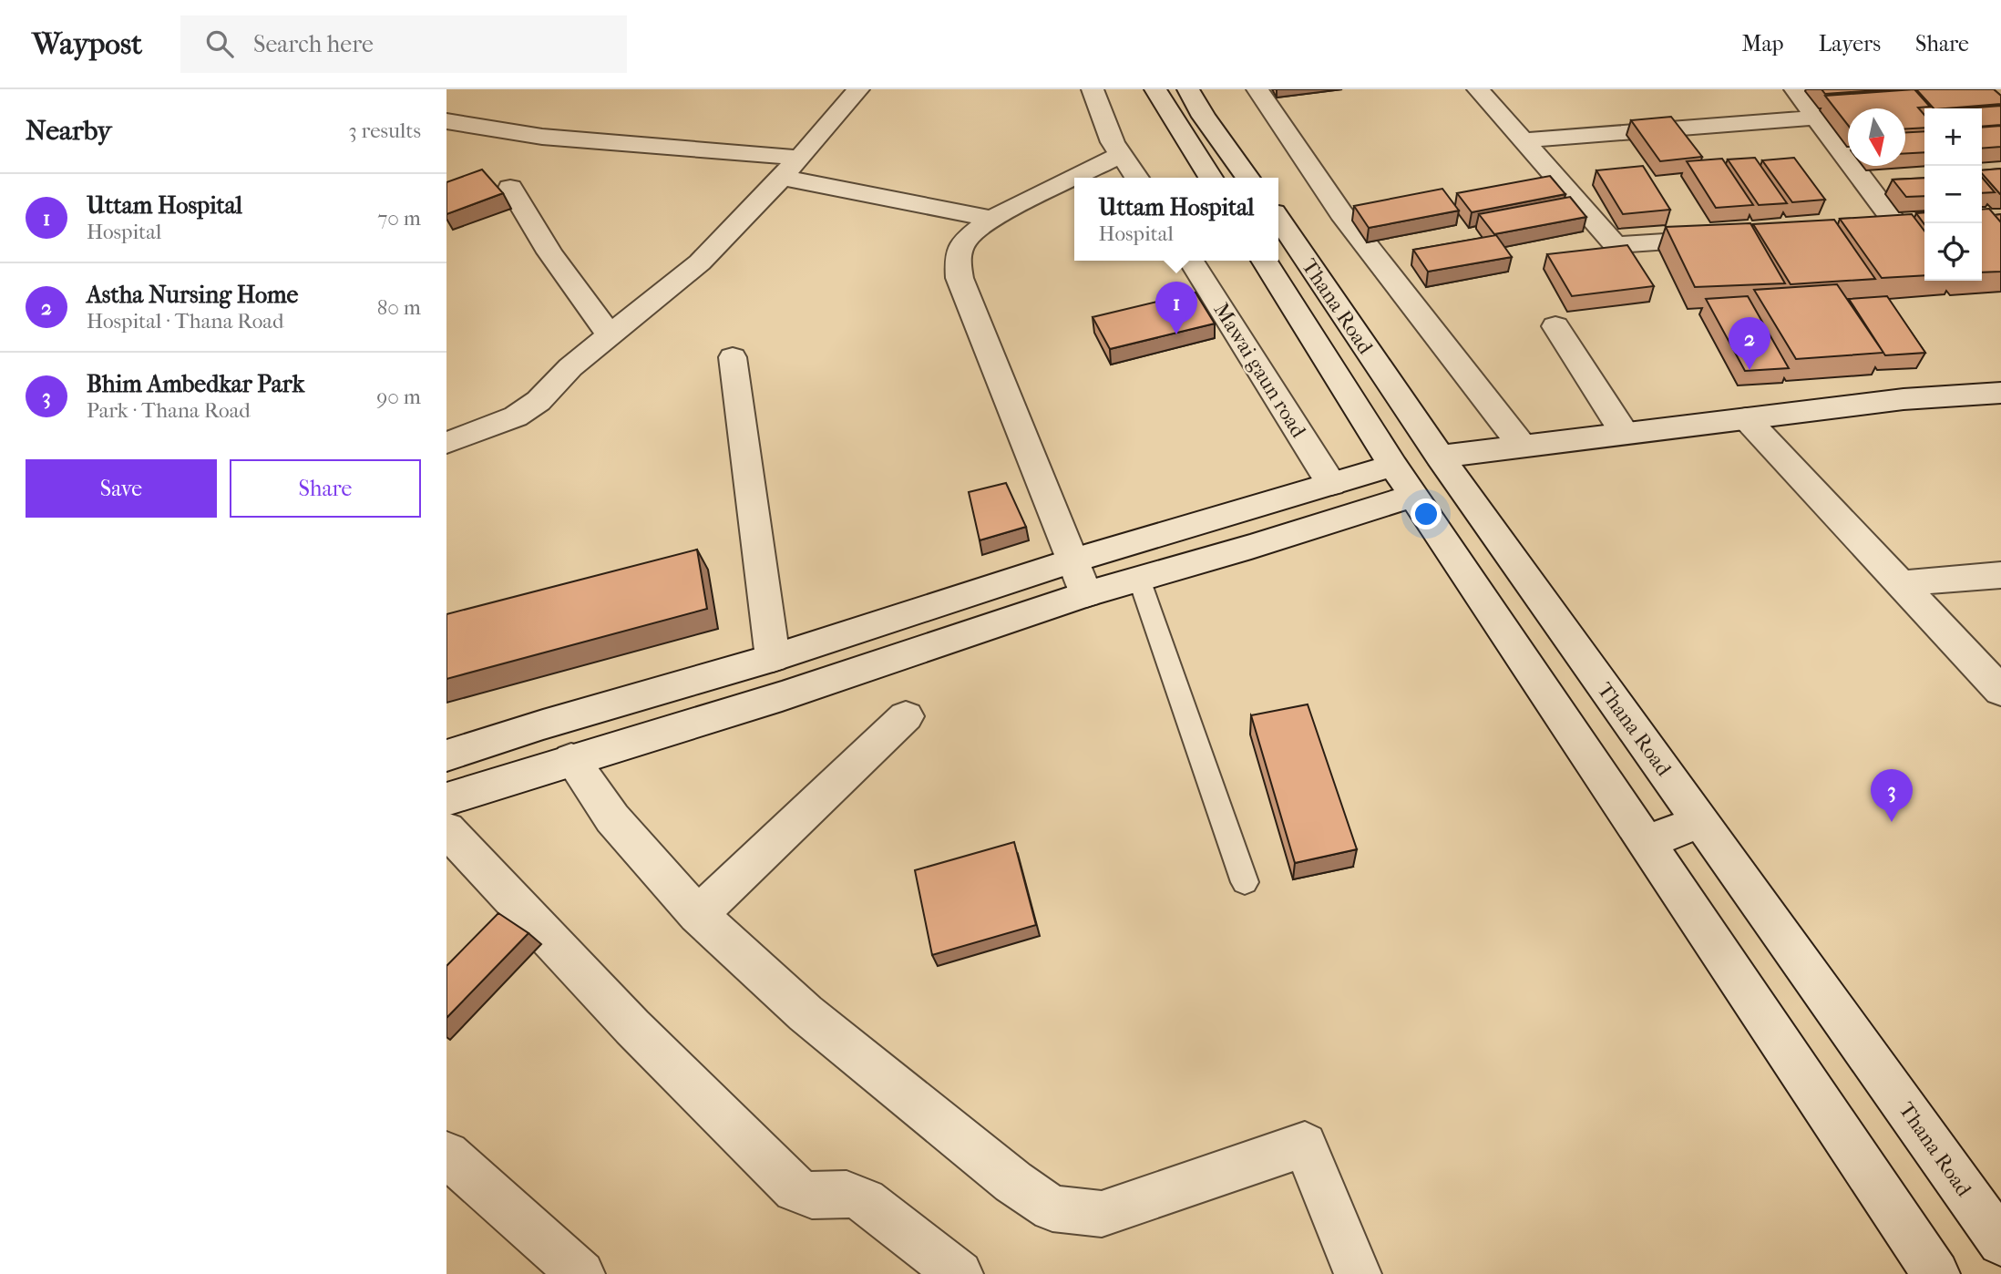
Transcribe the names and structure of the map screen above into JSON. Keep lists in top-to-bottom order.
{
  "streets": {
    "street": ["Thana Road", "Mawai gaun road"]
  },
  "north": "bottom",
  "page": {
    "header": "Waypost",
    "search": "Search here",
    "nav": ["Map", "Layers", "Share"],
    "heading": ["Nearby", "3 results"],
    "map_buttons": ["+", "−"],
    "list": [
      {
        "mark": "1",
        "name": "Uttam Hospital",
        "note": "Hospital",
        "value": "70 m"
      },
      {
        "mark": "2",
        "name": "Astha Nursing Home",
        "note": "Hospital · Thana Road",
        "value": "80 m"
      },
      {
        "mark": "3",
        "name": "Bhim Ambedkar Park",
        "note": "Park · Thana Road",
        "value": "90 m"
      }
    ],
    "popup": ["Uttam Hospital", "Hospital"],
    "pins": ["1", "2", "3"],
    "buttons": ["Save", "Share"]
  }
}
